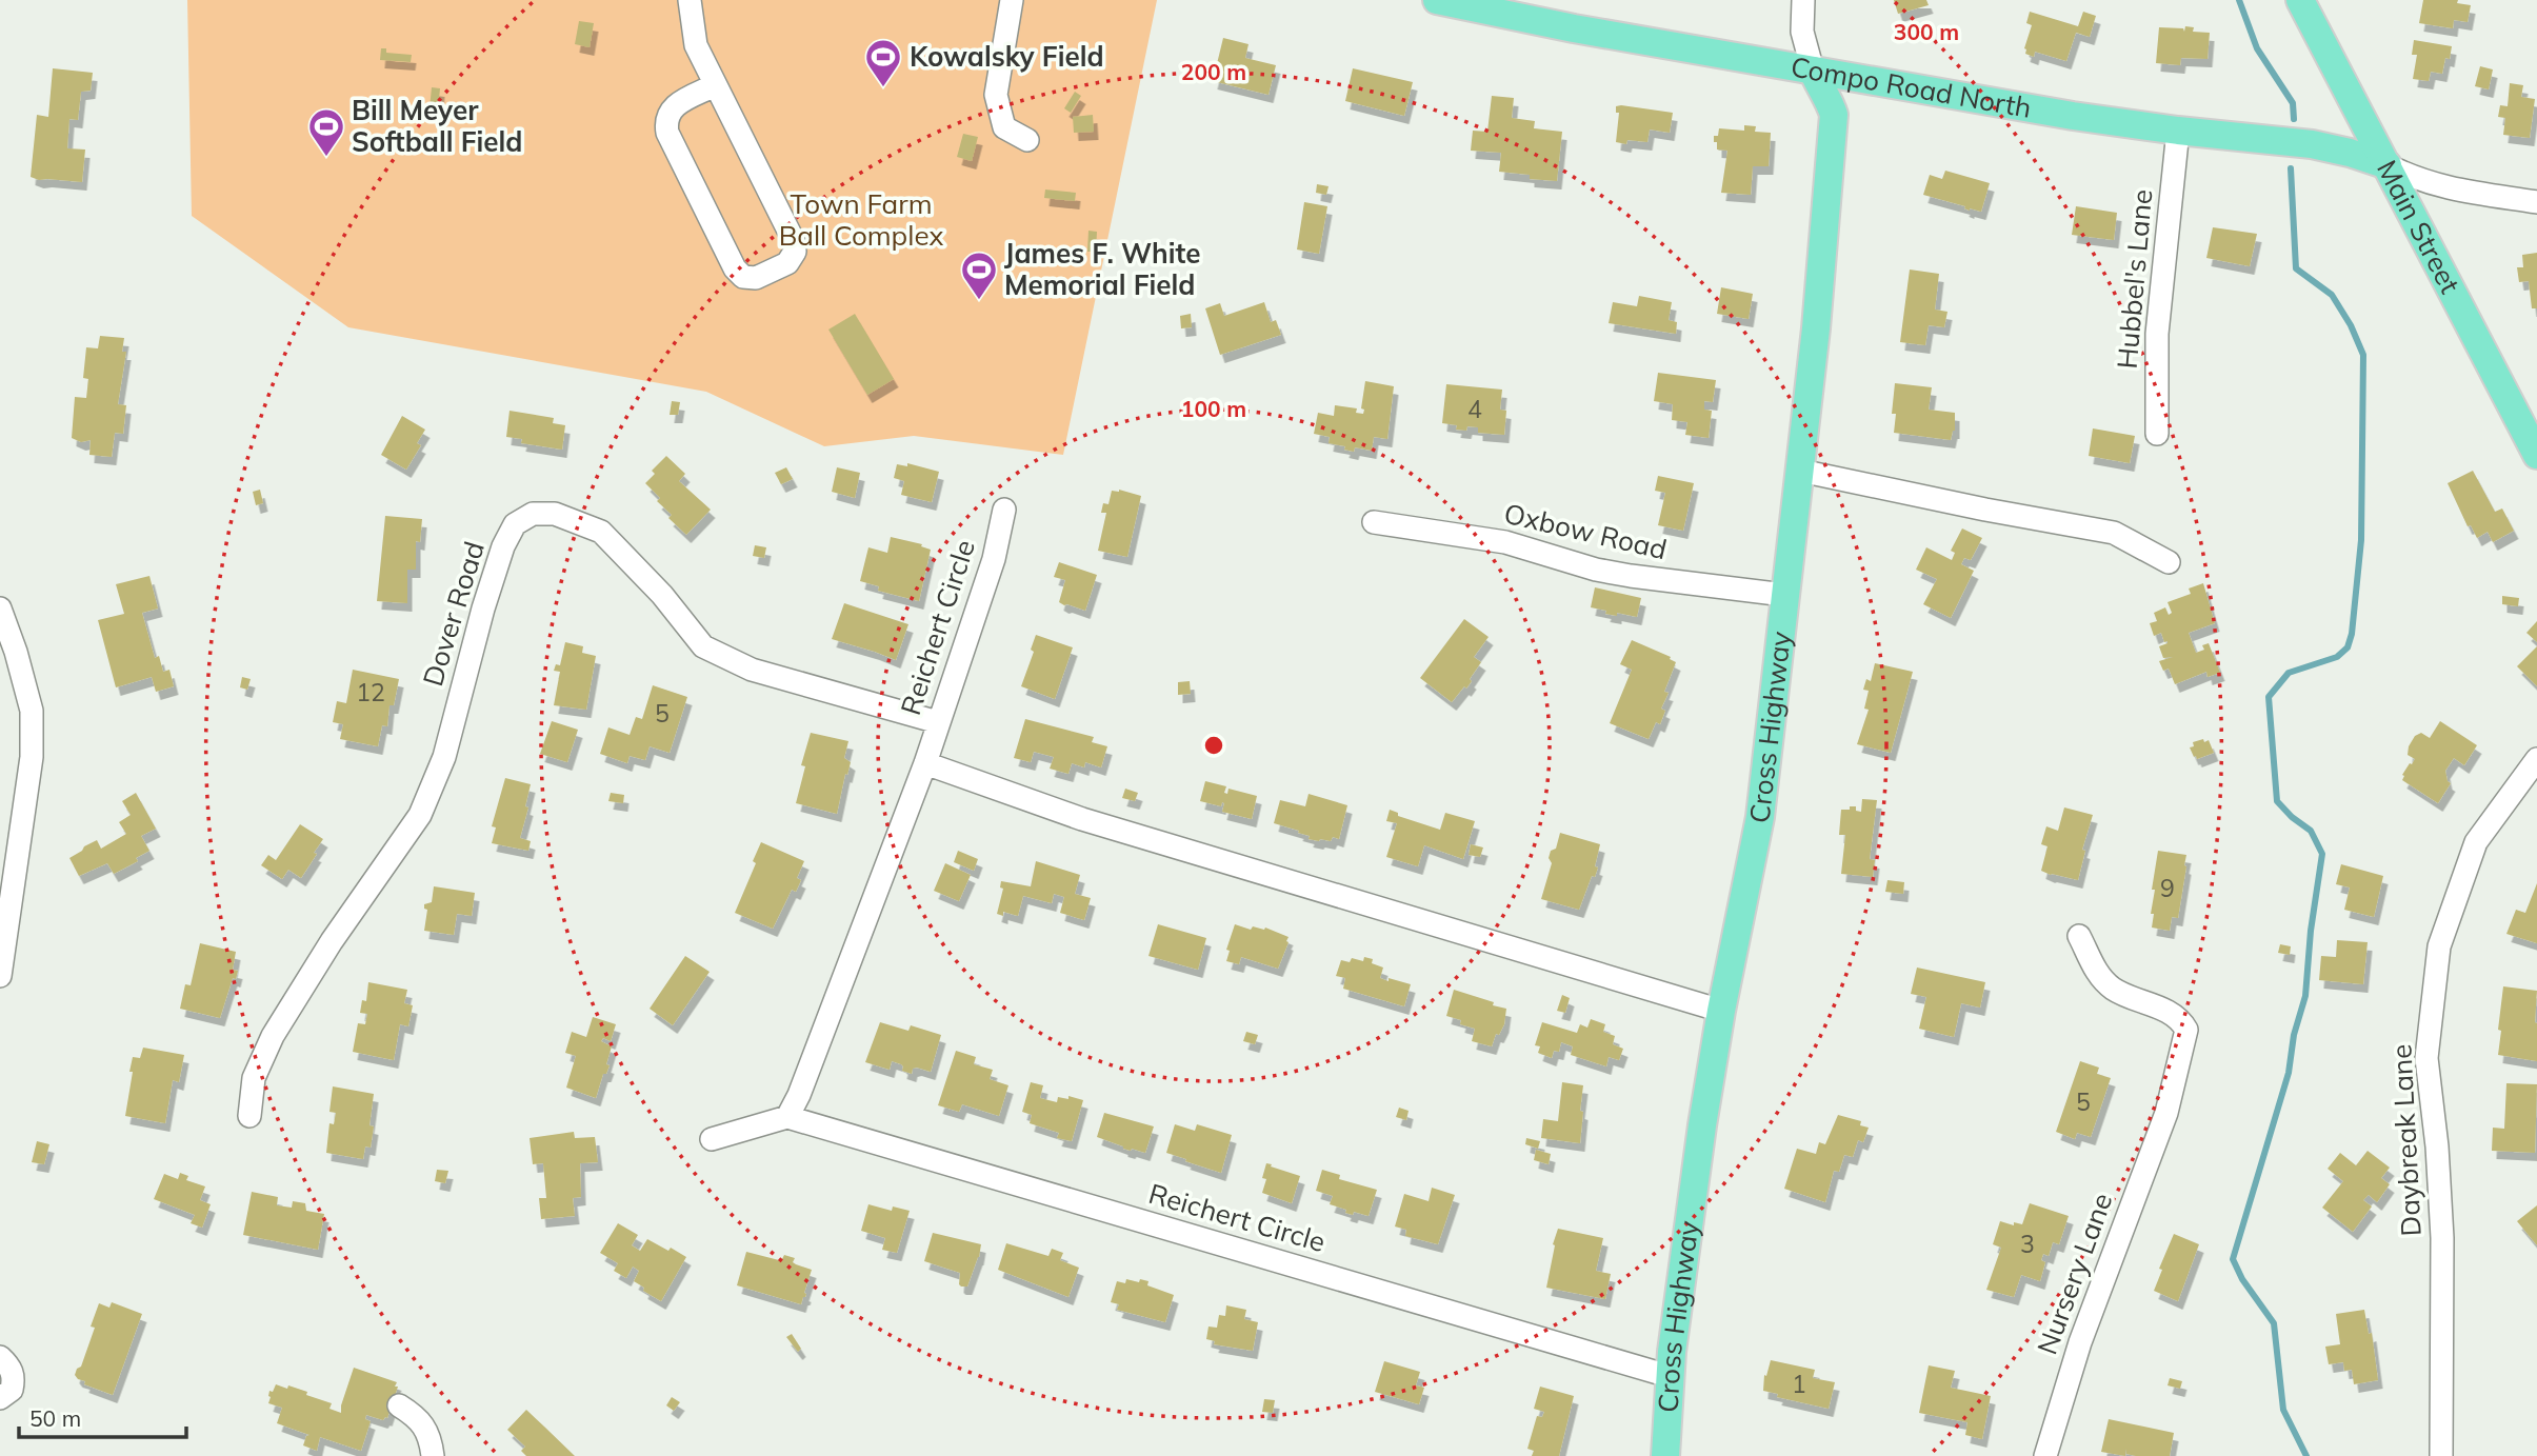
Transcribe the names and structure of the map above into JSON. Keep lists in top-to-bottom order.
{
  "streets": {
    "main road": ["Compo Road North", "Main Street", "Cross Highway"],
    "street": [
      "Hubbel's Lane",
      "Oxbow Road",
      "Dover Road",
      "Reichert Circle",
      "Daybreak Lane",
      "Nursery Lane"
    ]
  },
  "crossings": [
    ["Compo Road North", "Main Street"],
    ["Compo Road North", "Hubbel's Lane"],
    ["Compo Road North", "Cross Highway"],
    ["Oxbow Road", "Cross Highway"],
    ["Dover Road", "Reichert Circle"],
    ["Reichert Circle", "Cross Highway"]
  ],
  "parks": ["Town Farm Ball Complex"],
  "places": {
    "sports": ["Kowalsky Field", "Bill Meyer Softball Field", "James F. White Memorial Field"]
  },
  "house_numbers": [
    "4",
    "12",
    "5",
    "9",
    "5",
    "3",
    "1"
  ],
  "scale_bar": "50 m",
  "rings": ["300 m", "200 m", "100 m"]
}
